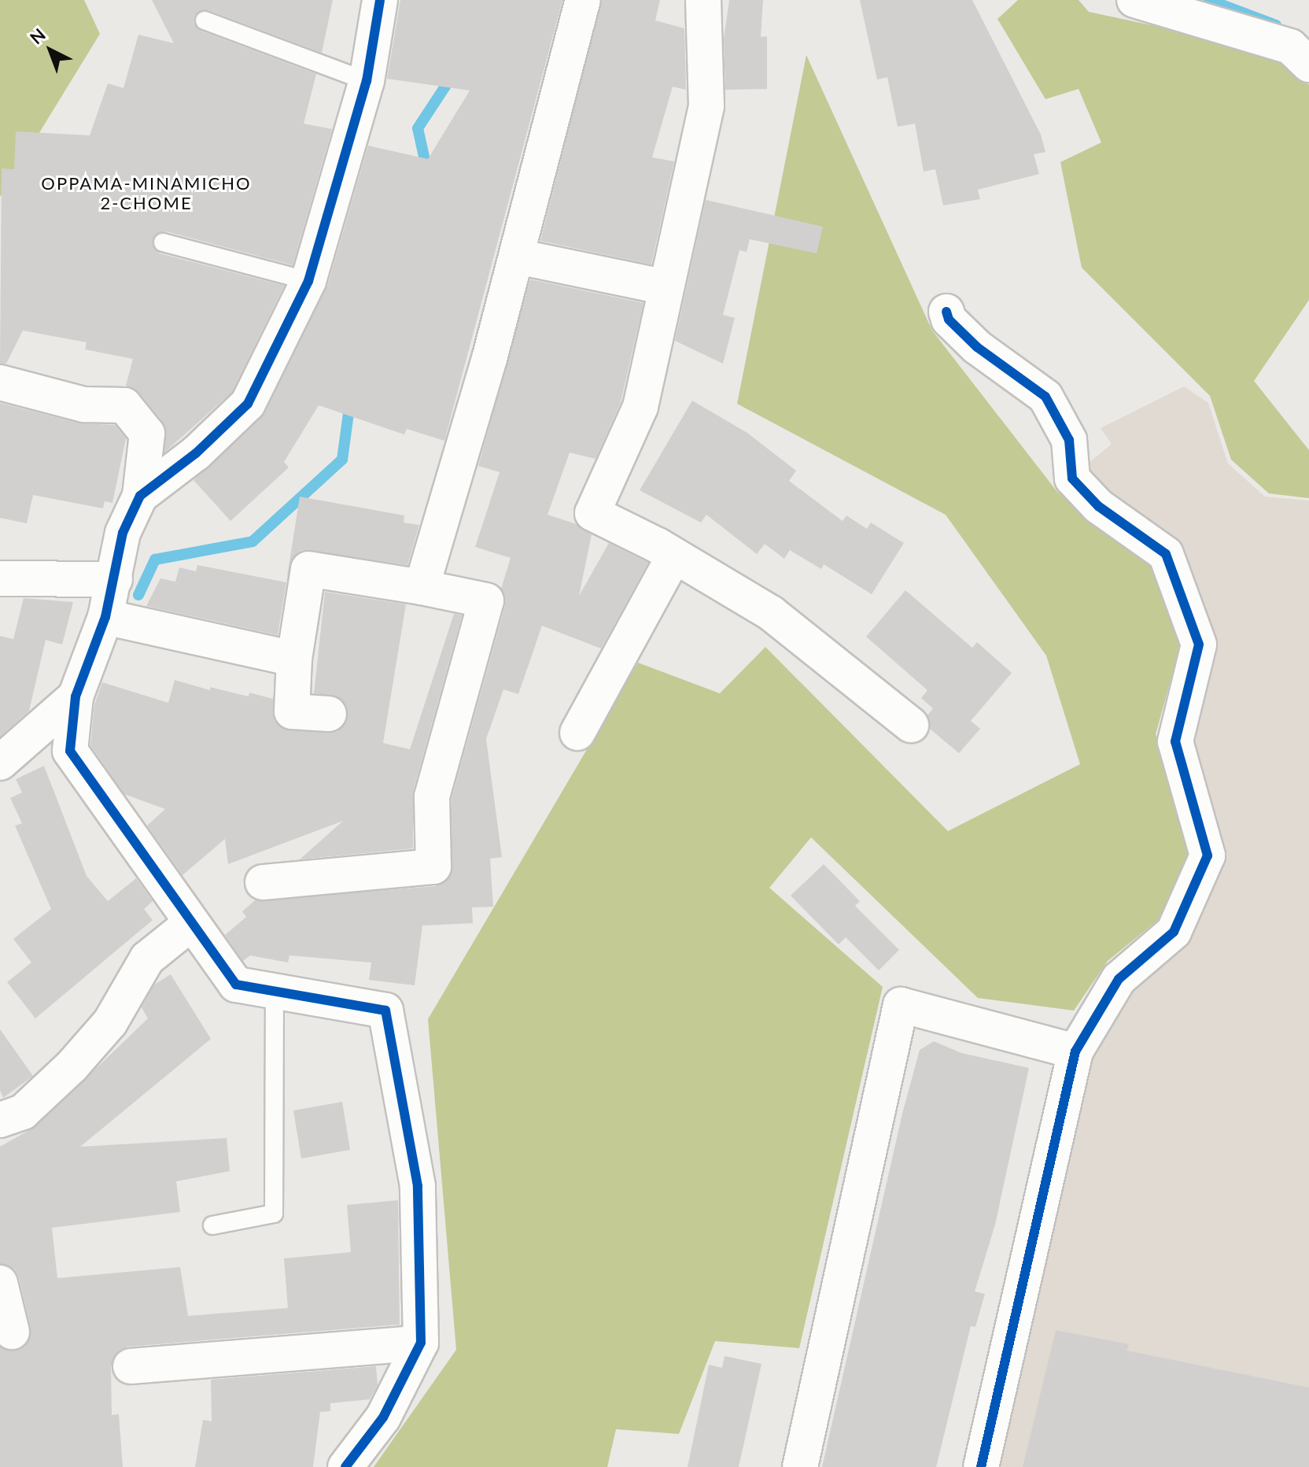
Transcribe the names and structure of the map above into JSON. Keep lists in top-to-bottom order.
{
  "districts": ["OPPAMA-MINAMICHO 2-CHOME"],
  "north": "top left"
}
